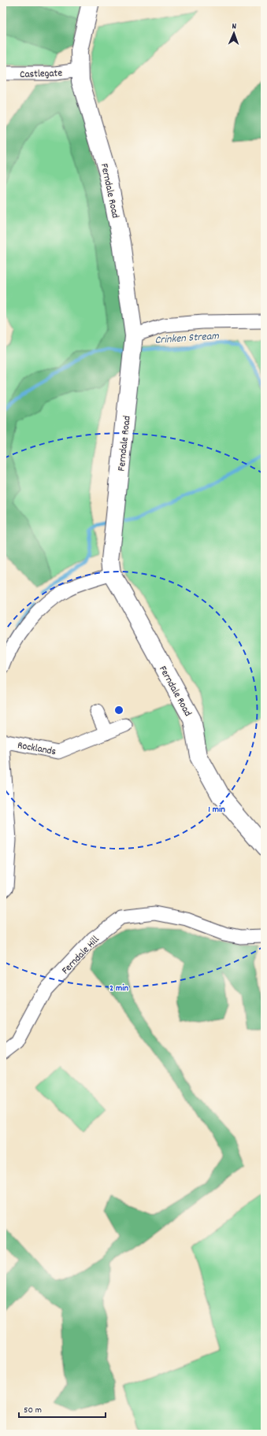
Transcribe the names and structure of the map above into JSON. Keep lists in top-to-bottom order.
{
  "streets": {
    "street": [
      "Castlegate",
      "Ferndale Road",
      "Rocklands",
      "Ferndale Hill"
    ]
  },
  "crossings": [
    ["Castlegate", "Ferndale Road"]
  ],
  "water": ["Crinken Stream"],
  "scale_bar": "50 m",
  "north": "top",
  "rings": ["1 min", "2 min"]
}
